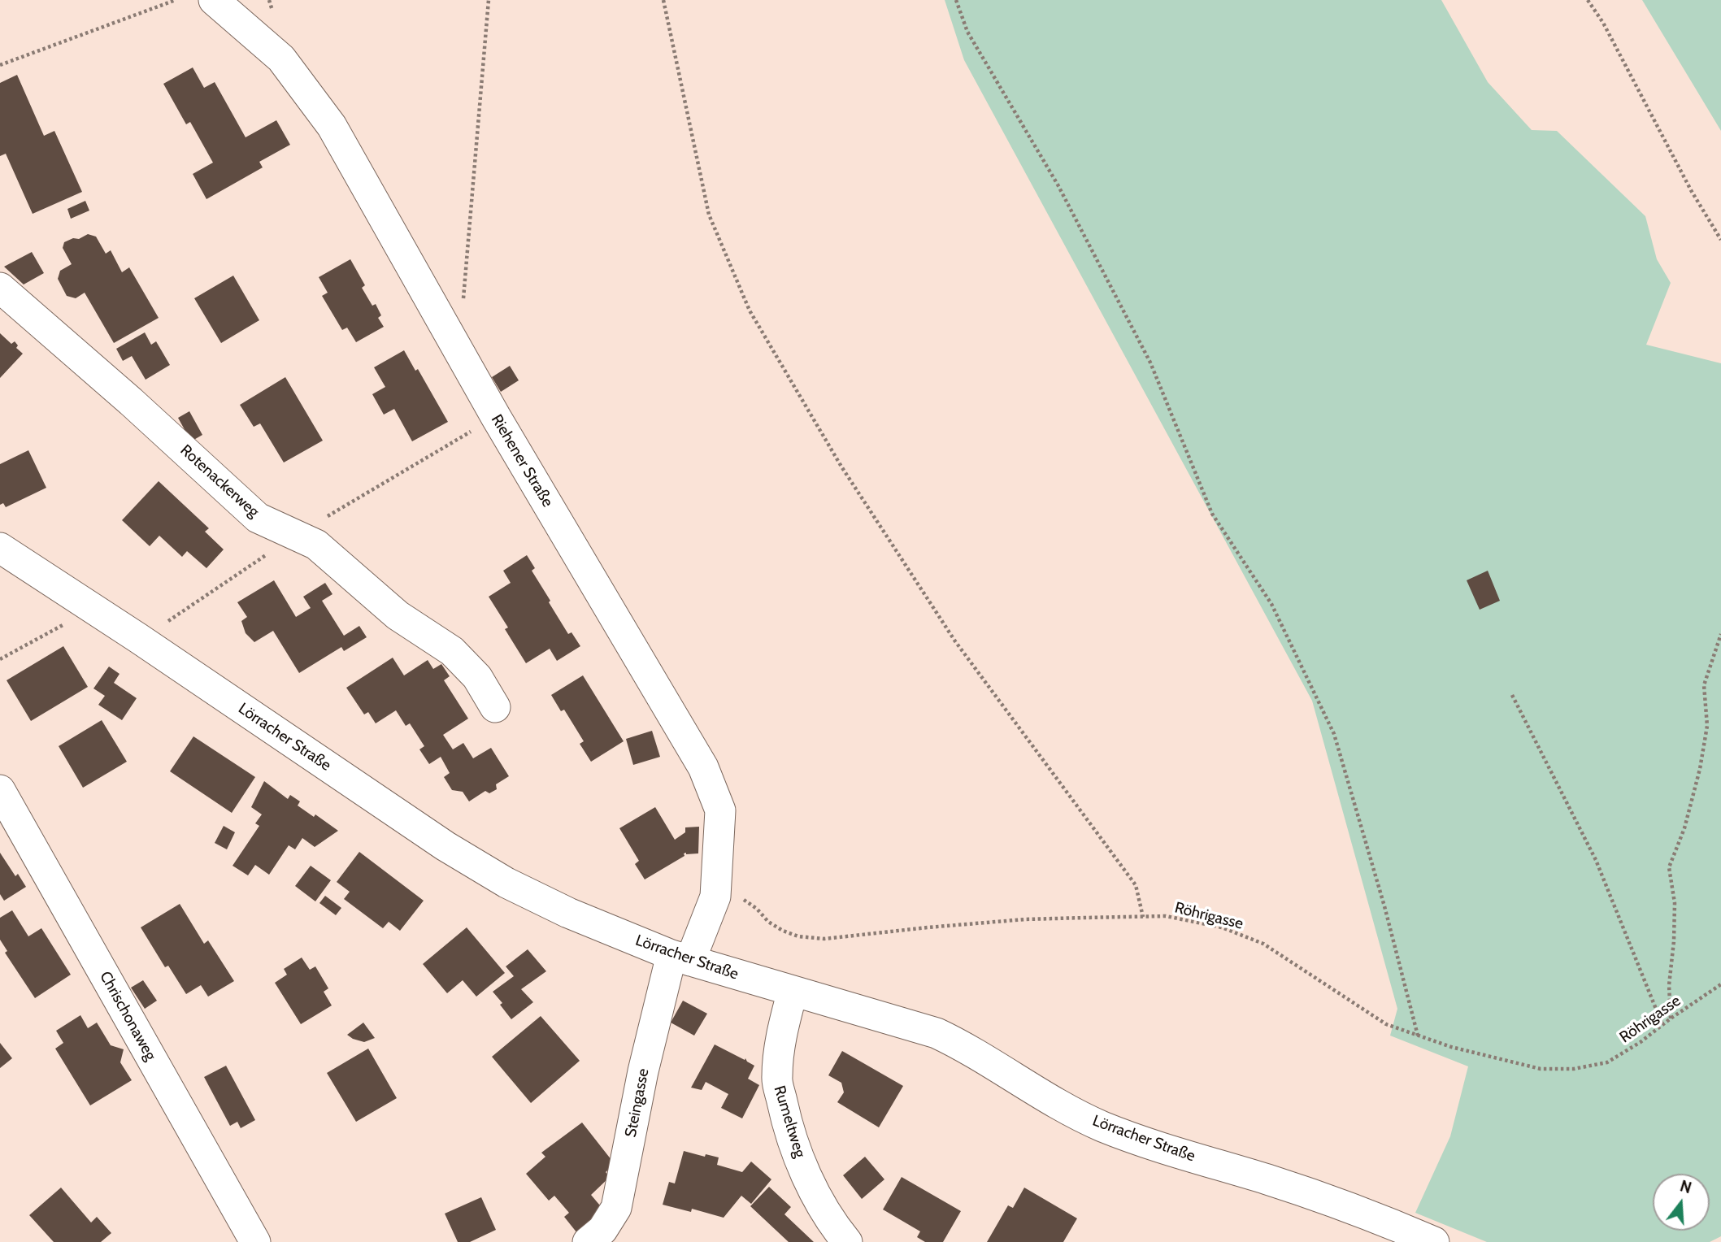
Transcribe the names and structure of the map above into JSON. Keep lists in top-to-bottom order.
{
  "streets": {
    "street": [
      "Riehener Straße",
      "Rotenackerweg",
      "Lörracher Straße",
      "Chrischonaweg",
      "Steingasse",
      "Rumeltweg"
    ],
    "path": ["Röhrigasse"]
  },
  "crossings": [
    ["Riehener Straße", "Lörracher Straße"],
    ["Riehener Straße", "Röhrigasse"],
    ["Riehener Straße", "Steingasse"],
    ["Lörracher Straße", "Steingasse"],
    ["Lörracher Straße", "Rumeltweg"]
  ],
  "north": "top"
}
